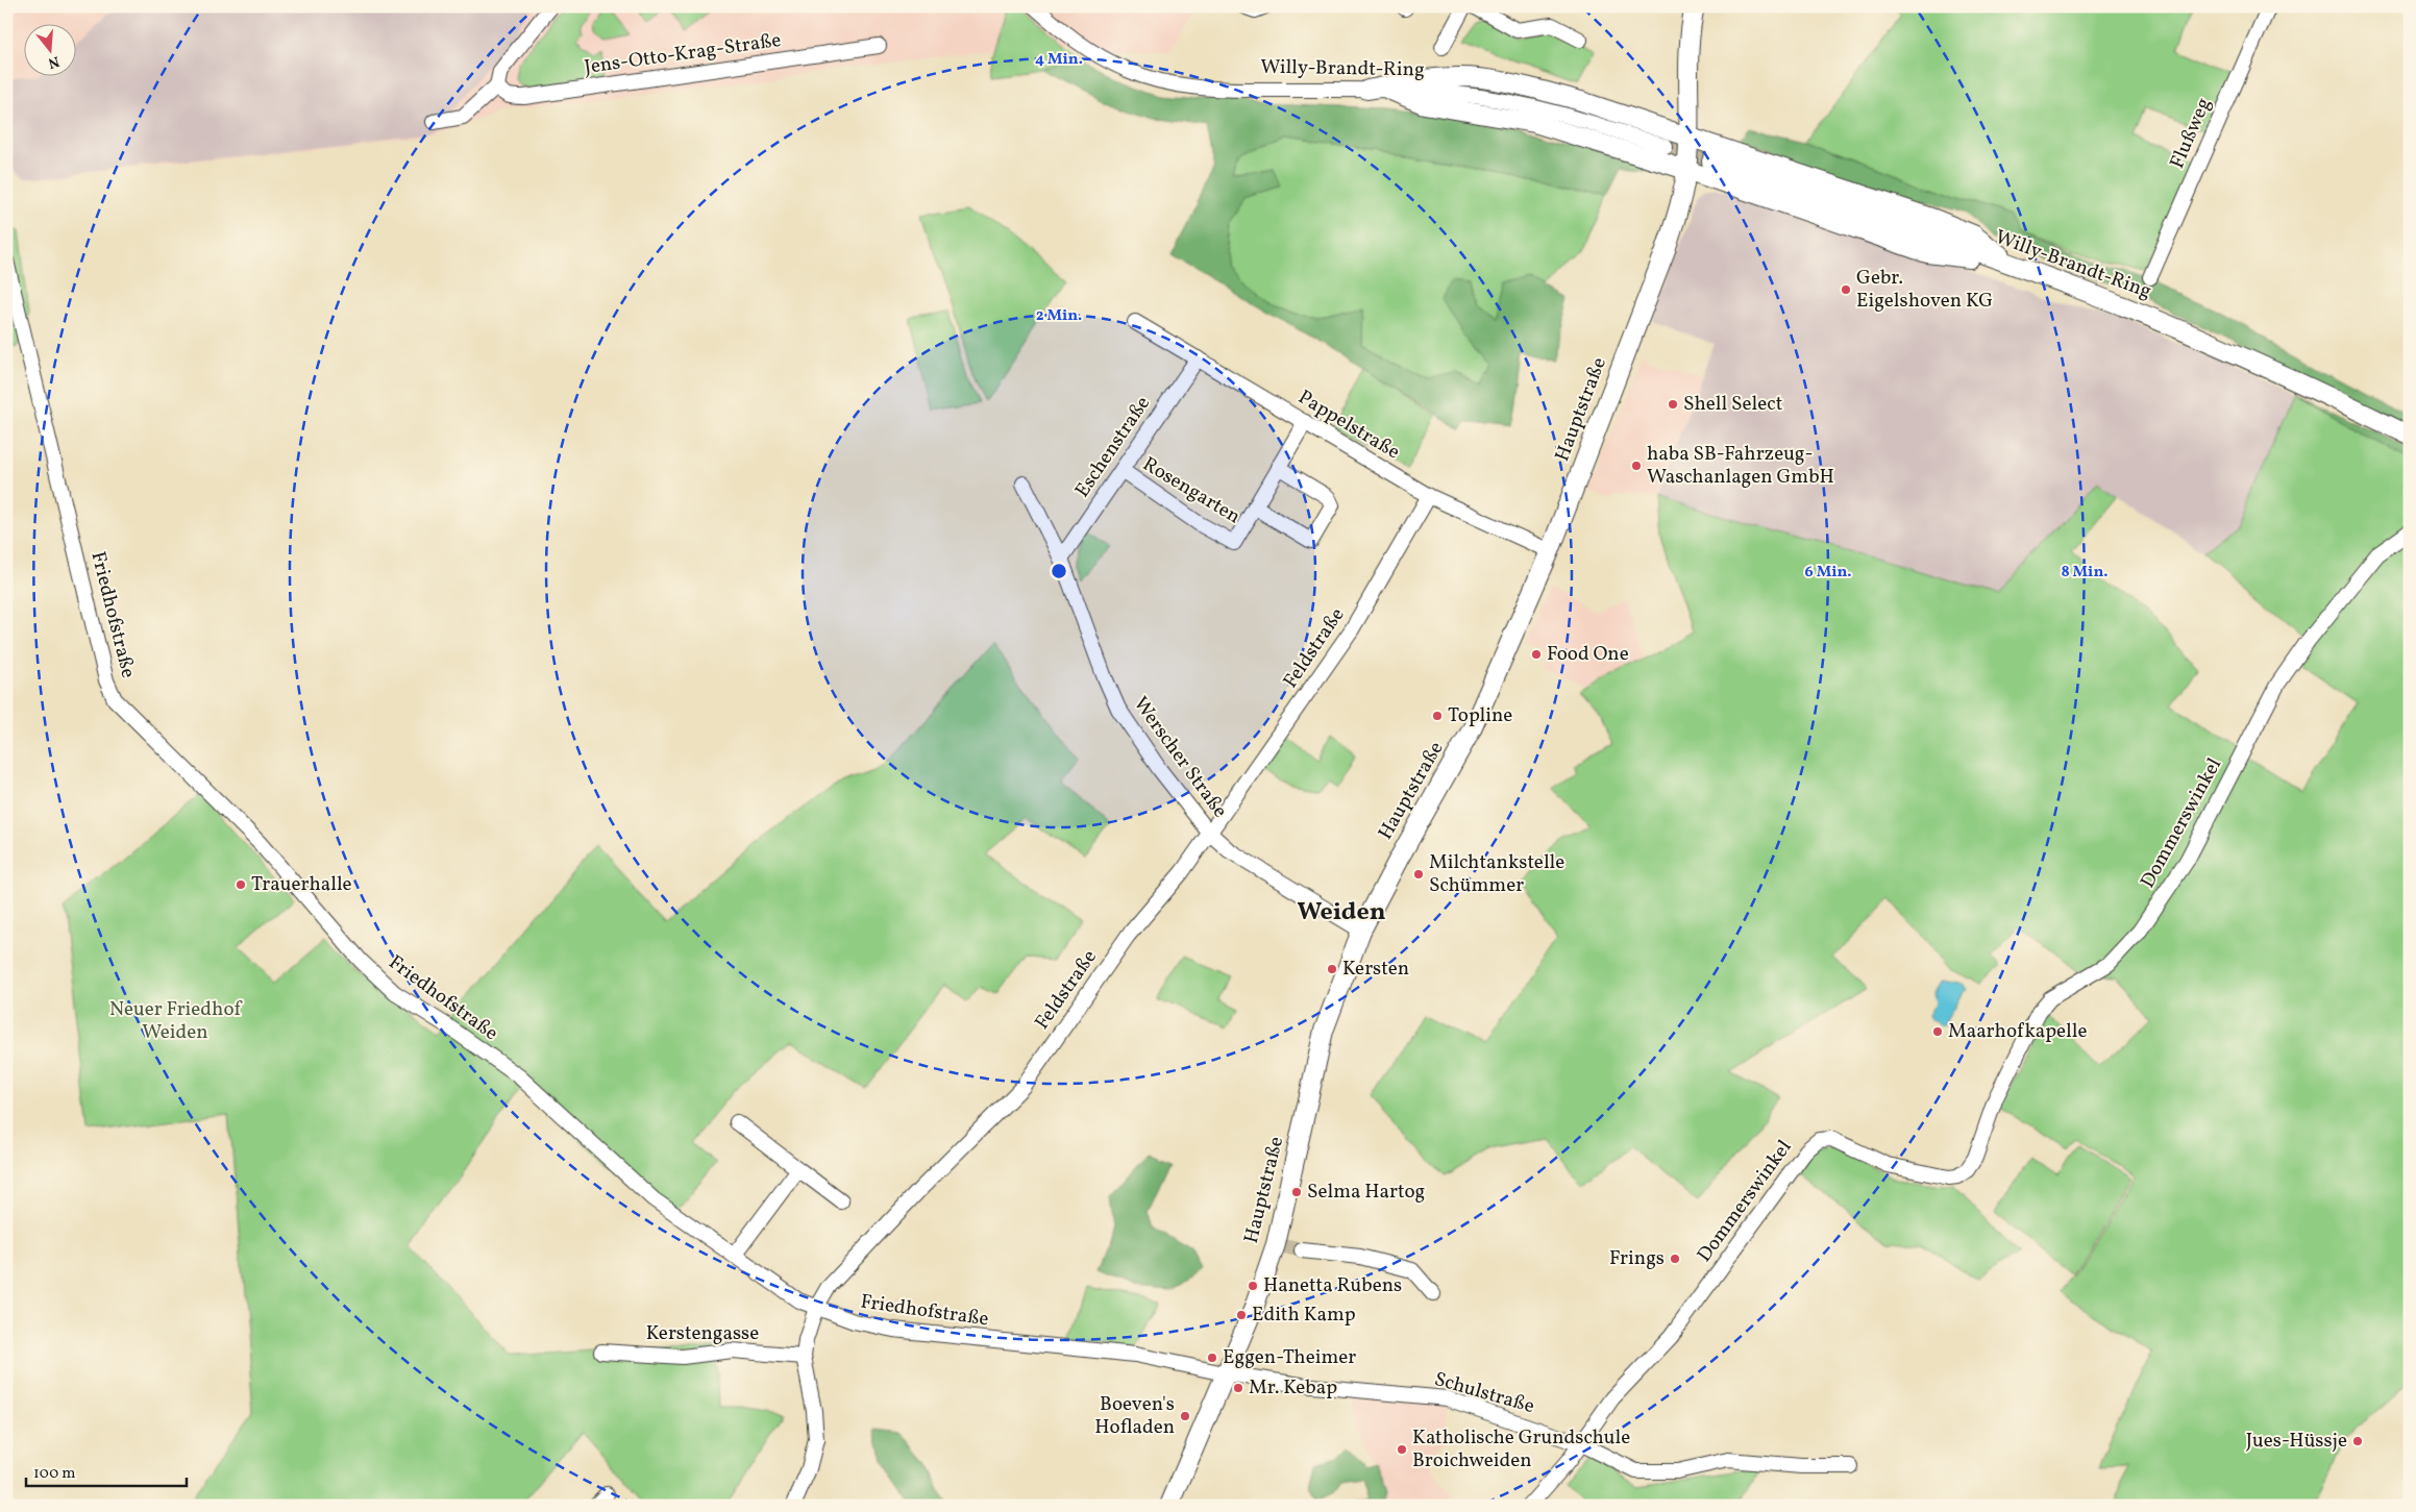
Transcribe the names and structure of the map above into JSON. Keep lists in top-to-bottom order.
{
  "streets": {
    "main road": ["Willy-Brandt-Ring", "Hauptstraße"],
    "street": [
      "Jens-Otto-Krag-Straße",
      "Flußweg",
      "Pappelstraße",
      "Eschenstraße",
      "Rosengarten",
      "Friedhofstraße",
      "Feldstraße",
      "Werscher Straße",
      "Dommerswinkel",
      "Kerstengasse",
      "Schulstraße"
    ]
  },
  "crossings": [
    ["Hauptstraße", "Pappelstraße"],
    ["Hauptstraße", "Friedhofstraße"],
    ["Hauptstraße", "Werscher Straße"],
    ["Hauptstraße", "Schulstraße"],
    ["Pappelstraße", "Eschenstraße"],
    ["Pappelstraße", "Rosengarten"],
    ["Pappelstraße", "Feldstraße"],
    ["Eschenstraße", "Rosengarten"],
    ["Eschenstraße", "Werscher Straße"],
    ["Friedhofstraße", "Feldstraße"],
    ["Friedhofstraße", "Schulstraße"],
    ["Feldstraße", "Werscher Straße"],
    ["Feldstraße", "Kerstengasse"],
    ["Dommerswinkel", "Schulstraße"]
  ],
  "districts": ["Weiden"],
  "parks": ["Neuer Friedhof Weiden"],
  "places": [
    "Gebr. Eigelshoven KG",
    "Shell Select",
    "haba SB-Fahrzeug- Waschanlagen GmbH",
    "Food One",
    "Topline",
    "Milchtankstelle Schümmer",
    "Trauerhalle",
    "Kersten",
    "Maarhofkapelle",
    "Selma Hartog",
    "Frings",
    "Hanetta Rubens",
    "Edith Kamp",
    "Eggen-Theimer",
    "Mr. Kebap",
    "Boeven's Hofladen",
    "Jues-Hüssje",
    "Katholische Grundschule Broichweiden"
  ],
  "scale_bar": "100 m",
  "north": "bottom",
  "rings": [
    "4 Min.",
    "2 Min.",
    "6 Min.",
    "8 Min."
  ]
}
